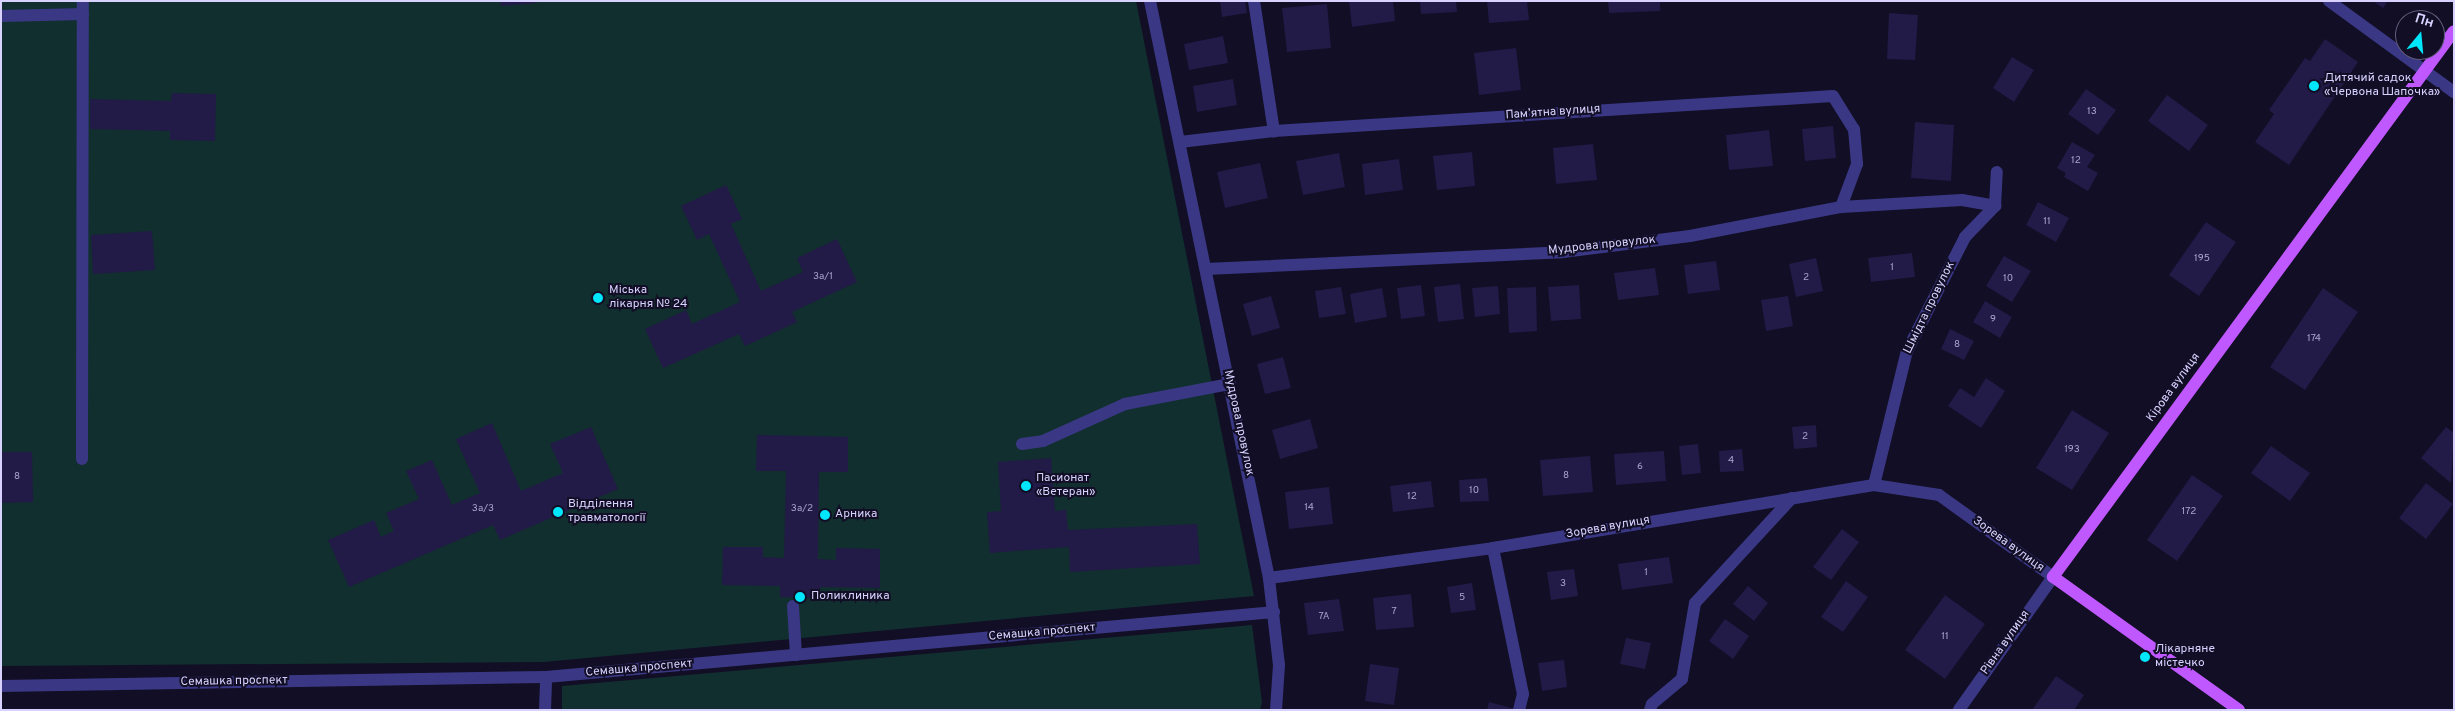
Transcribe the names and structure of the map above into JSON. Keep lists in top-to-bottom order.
{
  "streets": {
    "main road": ["Кірова вулиця"],
    "street": [
      "Пам’ятна вулиця",
      "Мудрова провулок",
      "Шмідта провулок",
      "Зорева вулиця",
      "Семашка проспект",
      "Рівна вулиця"
    ]
  },
  "crossings": [
    ["Пам’ятна вулиця", "Мудрова провулок"],
    ["Мудрова провулок", "Шмідта провулок"],
    ["Мудрова провулок", "Зорева вулиця"],
    ["Шмідта провулок", "Зорева вулиця"],
    ["Кірова вулиця", "Зорева вулиця"],
    ["Кірова вулиця", "Рівна вулиця"],
    ["Зорева вулиця", "Рівна вулиця"]
  ],
  "places": [
    "Дитячий садок «Червона Шапочка»",
    "Міська лікарня № 24",
    "Пасионат «Ветеран»",
    "Відділення травматології",
    "Арника",
    "Поликлиника",
    "Лікарняне містечко"
  ],
  "house_numbers": [
    "13",
    "12",
    "11",
    "195",
    "1",
    "3а/1",
    "2",
    "10",
    "9",
    "174",
    "8",
    "2",
    "193",
    "4",
    "6",
    "8",
    "8",
    "10",
    "12",
    "14",
    "3а/3",
    "3а/2",
    "172",
    "1",
    "3",
    "5",
    "7",
    "7А",
    "11"
  ],
  "north": "top"
}
